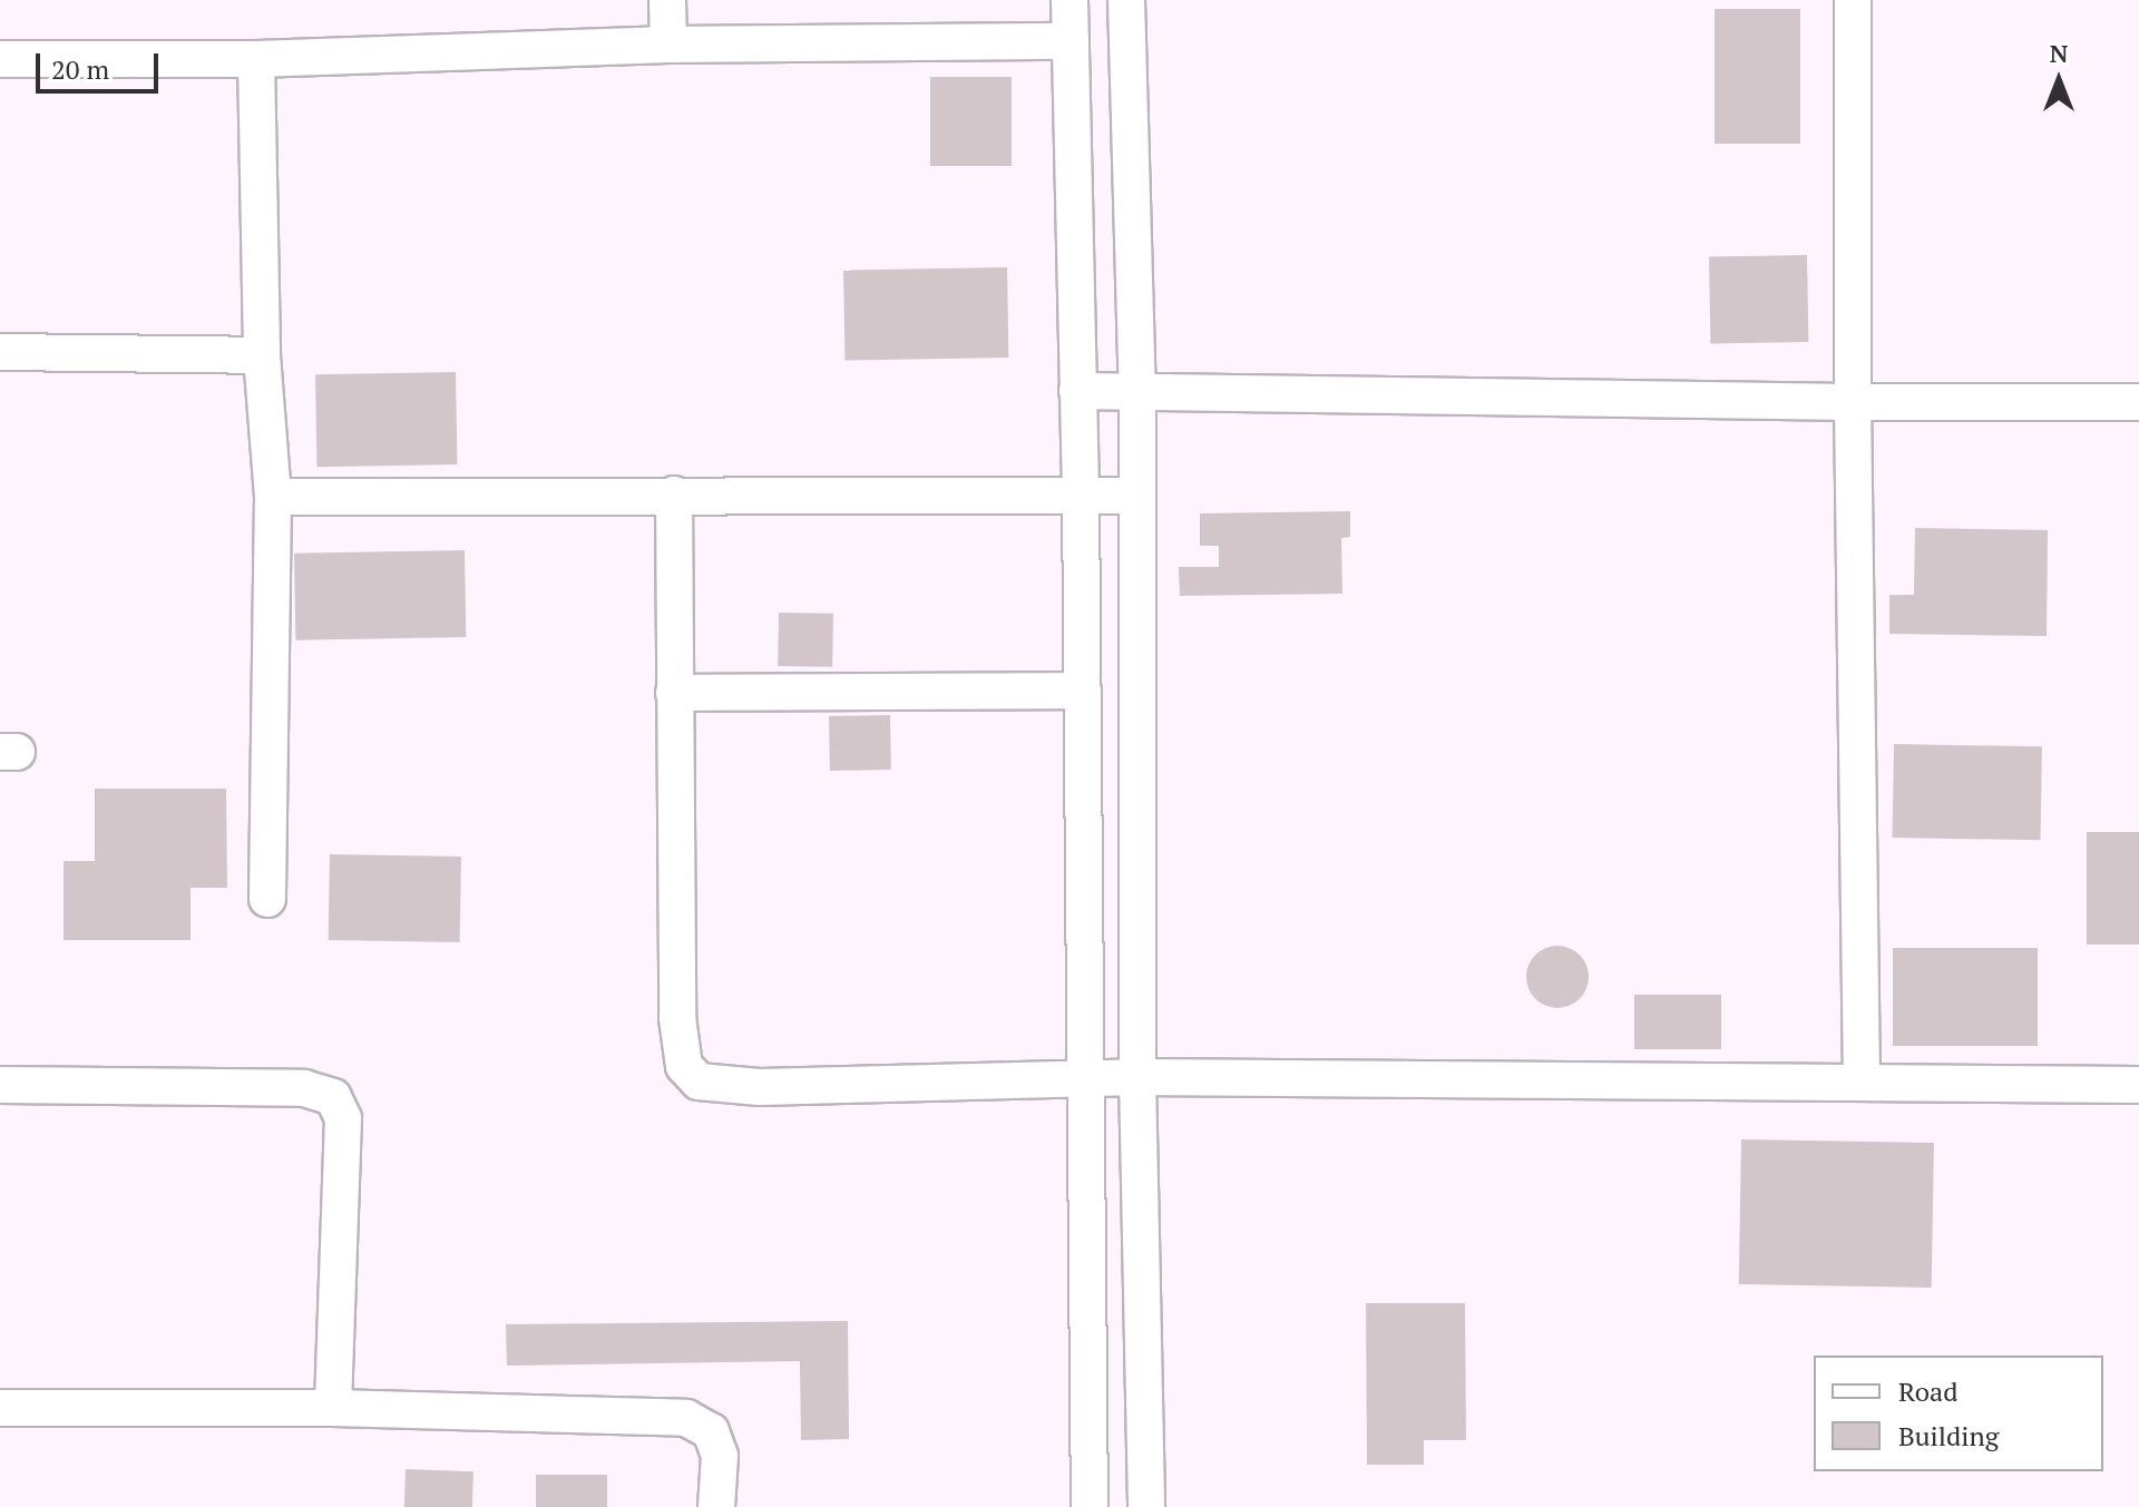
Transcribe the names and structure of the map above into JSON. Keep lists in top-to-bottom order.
{
  "legend": ["Road", "Building"],
  "scale_bar": "20 m",
  "north": "top"
}
